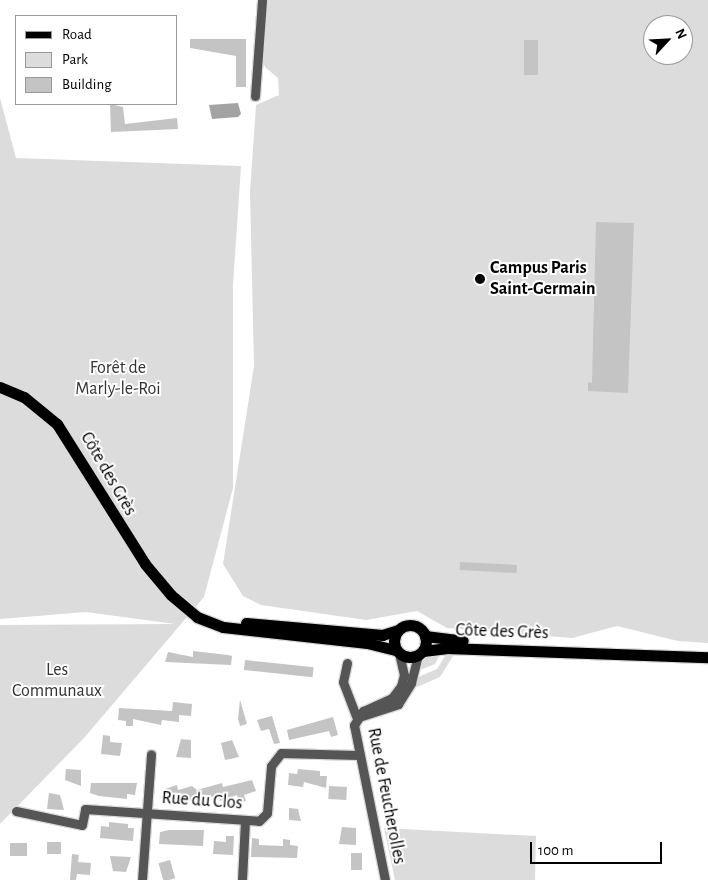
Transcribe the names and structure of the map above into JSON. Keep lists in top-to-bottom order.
{
  "streets": {
    "main road": ["Côte des Grès"],
    "street": ["Rue de Feucherolles", "Rue du Clos"]
  },
  "crossings": [
    ["Côte des Grès", "Rue de Feucherolles"],
    ["Rue de Feucherolles", "Rue du Clos"]
  ],
  "parks": ["Forêt de Marly-le-Roi", "Les Communaux"],
  "places": ["Campus Paris Saint-Germain"],
  "legend": ["Road", "Park", "Building"],
  "scale_bar": "100 m",
  "north": "top right"
}
